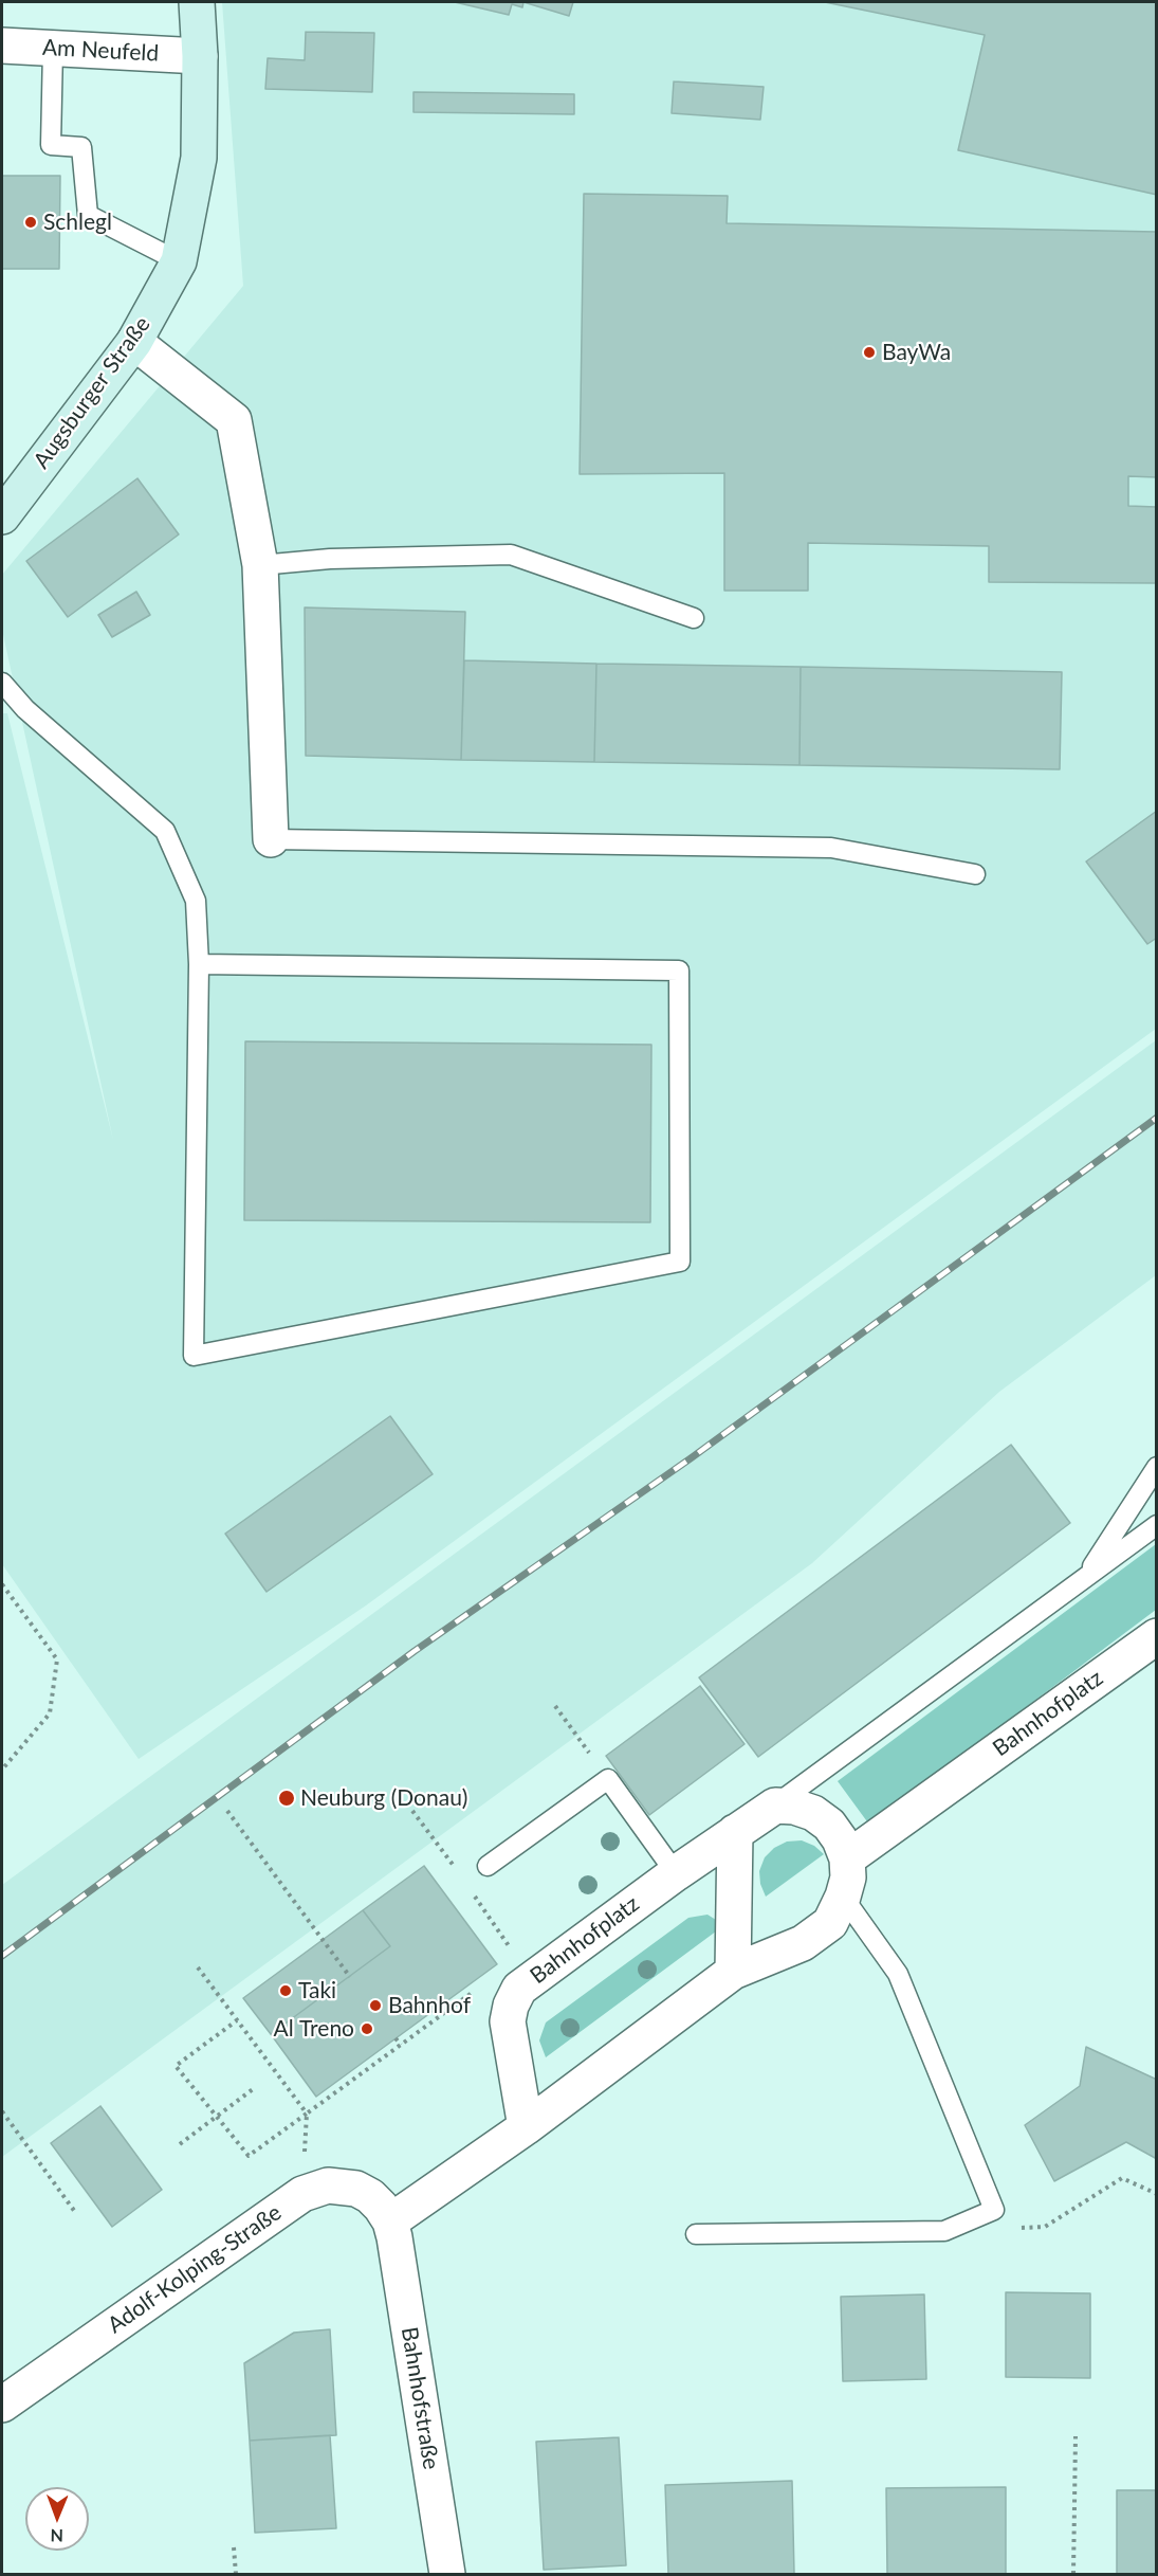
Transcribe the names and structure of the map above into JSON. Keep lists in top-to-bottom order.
{
  "streets": {
    "main road": ["Augsburger Straße"],
    "street": [
      "Am Neufeld",
      "Bahnhofplatz",
      "Adolf-Kolping-Straße",
      "Bahnhofstraße"
    ]
  },
  "crossings": [
    ["Am Neufeld", "Augsburger Straße"],
    ["Adolf-Kolping-Straße", "Bahnhofstraße"]
  ],
  "places": [
    "Schlegl",
    "BayWa",
    "Neuburg (Donau)",
    "Taki",
    "Bahnhof",
    "Al Treno"
  ],
  "north": "bottom"
}
